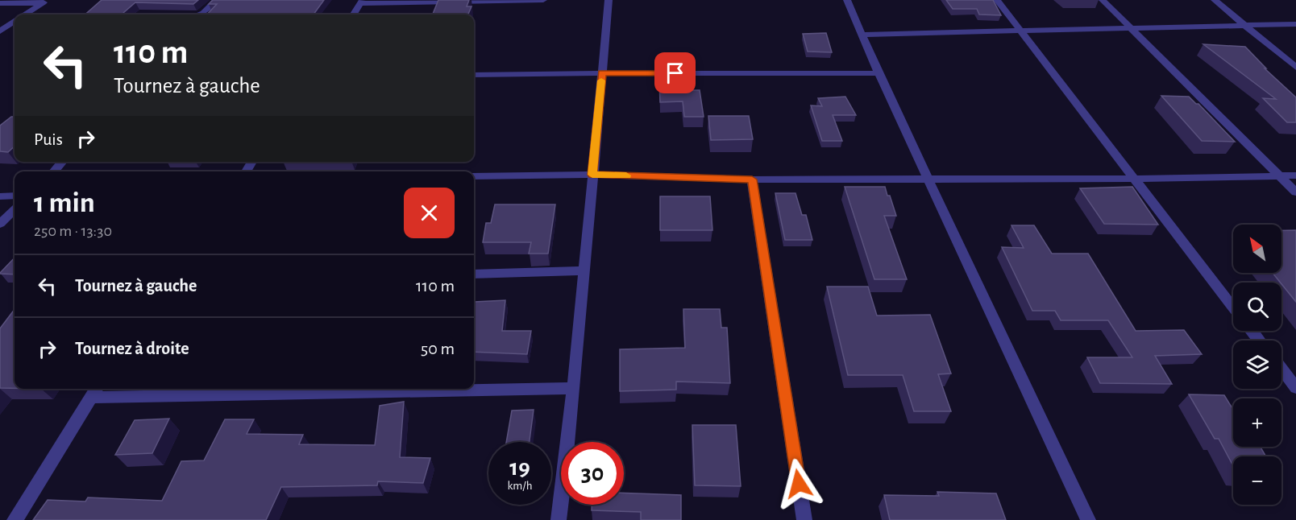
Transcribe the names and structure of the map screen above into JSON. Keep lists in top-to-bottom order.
{
  "north": "top left",
  "page": {
    "turn": ["110 m", "Tournez à gauche"],
    "then": "Puis",
    "heading": ["1 min", "250 m · 13:30"],
    "map_buttons": ["+", "−"],
    "list": [
      {
        "name": "Tournez à gauche",
        "value": "110 m"
      },
      {
        "name": "Tournez à droite",
        "value": "50 m"
      }
    ],
    "speed": "19 km/h",
    "limit": "30"
  }
}
